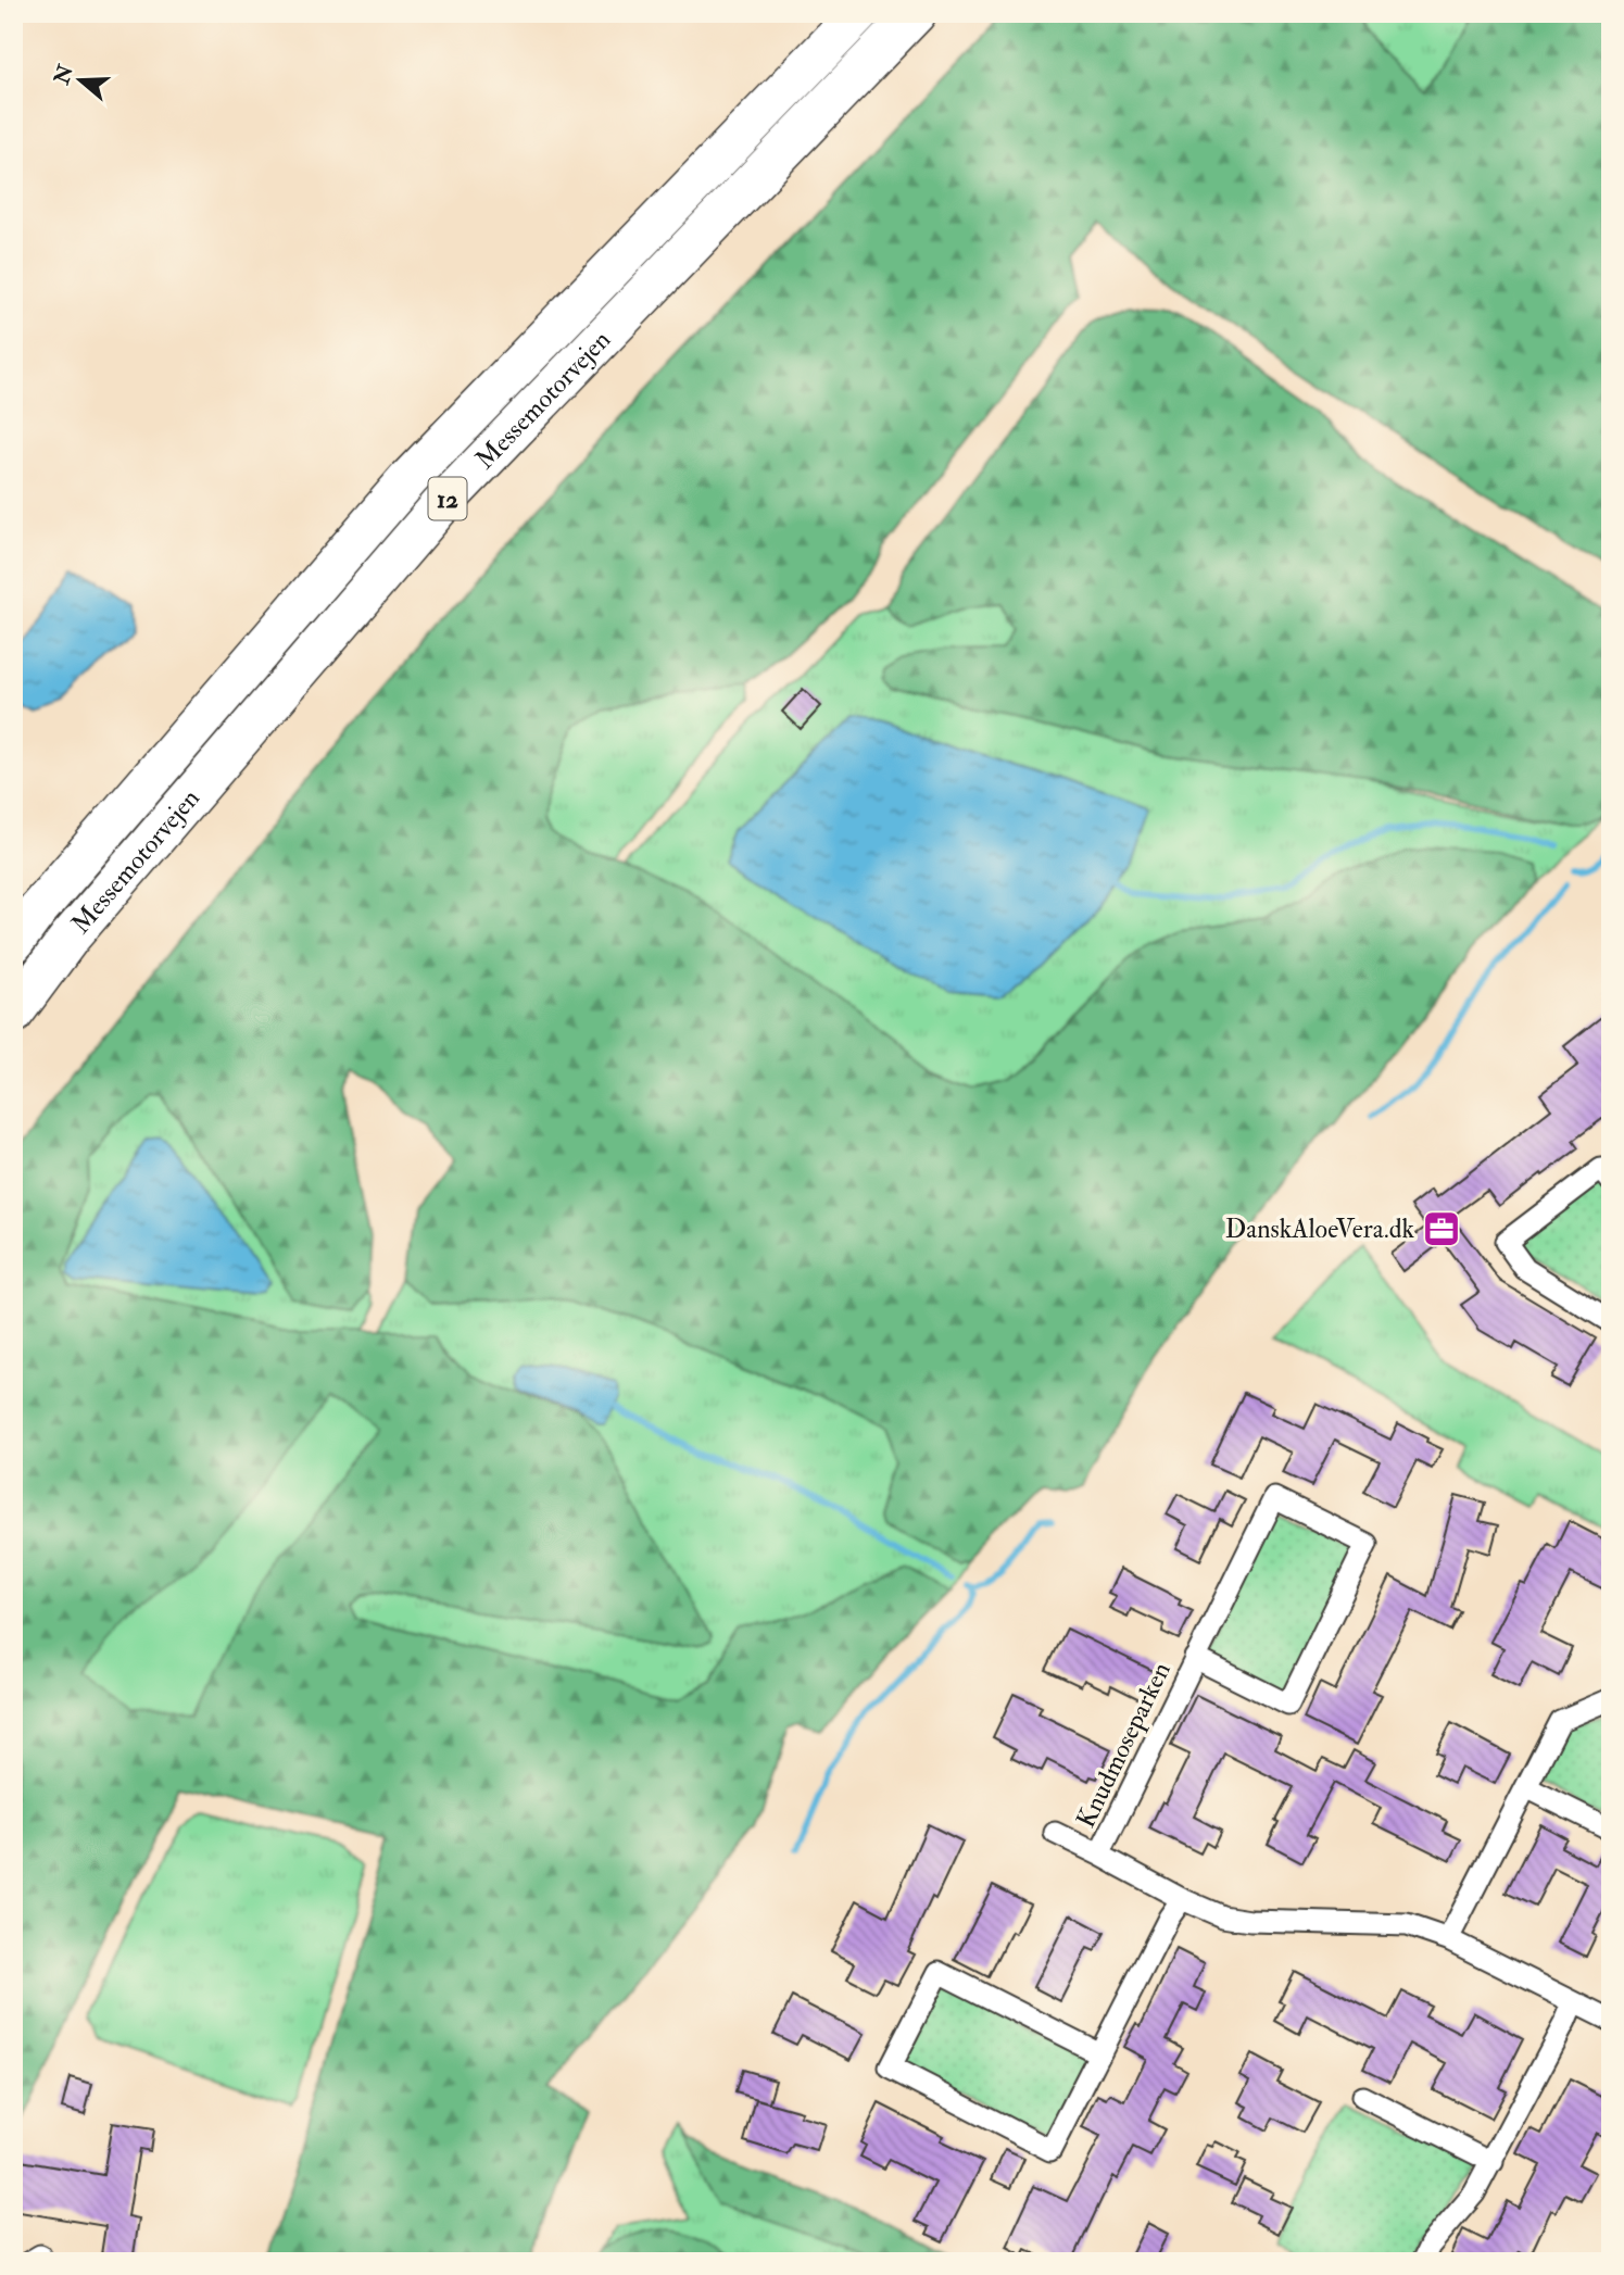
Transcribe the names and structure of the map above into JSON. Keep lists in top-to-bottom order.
{
  "streets": {
    "highway": ["Messemotorvejen", "12"],
    "street": ["Knudmoseparken"]
  },
  "places": {
    "office": ["DanskAloeVera.dk"]
  },
  "north": "left"
}
